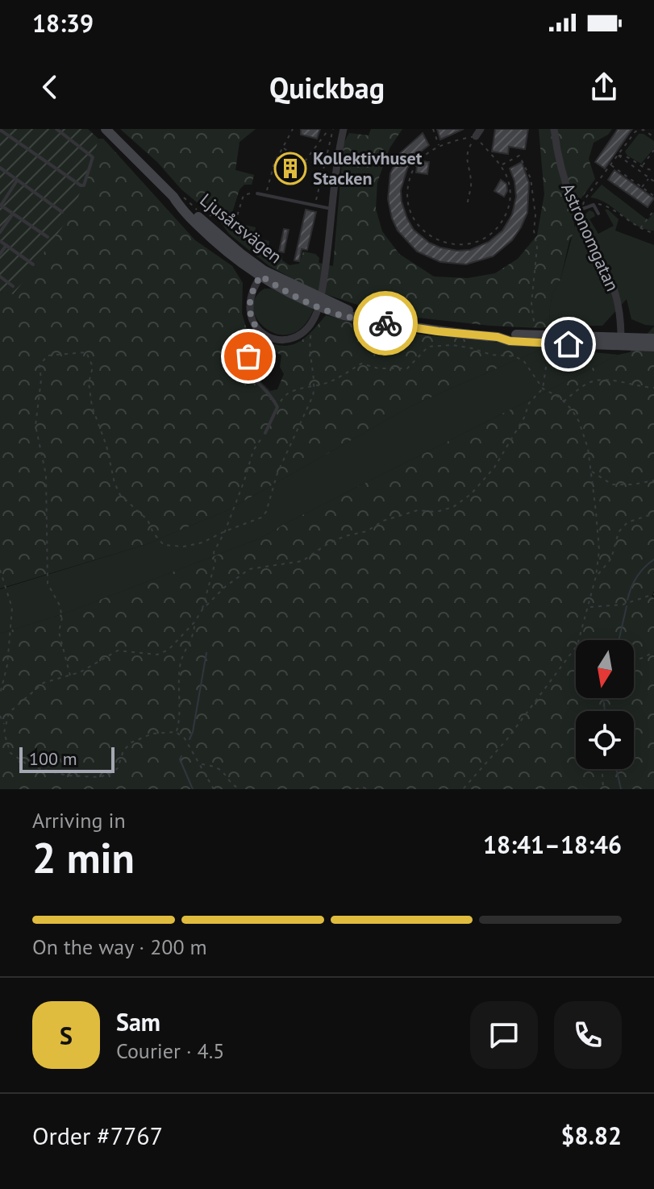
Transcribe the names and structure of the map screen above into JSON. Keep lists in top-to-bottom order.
{
  "streets": {
    "main road": ["Ljusårsvägen"],
    "street": ["Astronomgatan"]
  },
  "crossings": [
    ["Ljusårsvägen", "Astronomgatan"]
  ],
  "places": {
    "building": ["Kollektivhuset Stacken"]
  },
  "scale_bar": "100 m",
  "north": "bottom",
  "page": {
    "status": "18:39",
    "header": "Quickbag",
    "scale": "100 m",
    "heading": ["2 min", "Arriving in", "18:41–18:46"],
    "panel": [
      "Sam",
      "Courier · 4.5",
      "Order #7767",
      "$8.82"
    ],
    "bar": "On the way · 200 m",
    "round": "S"
  }
}
